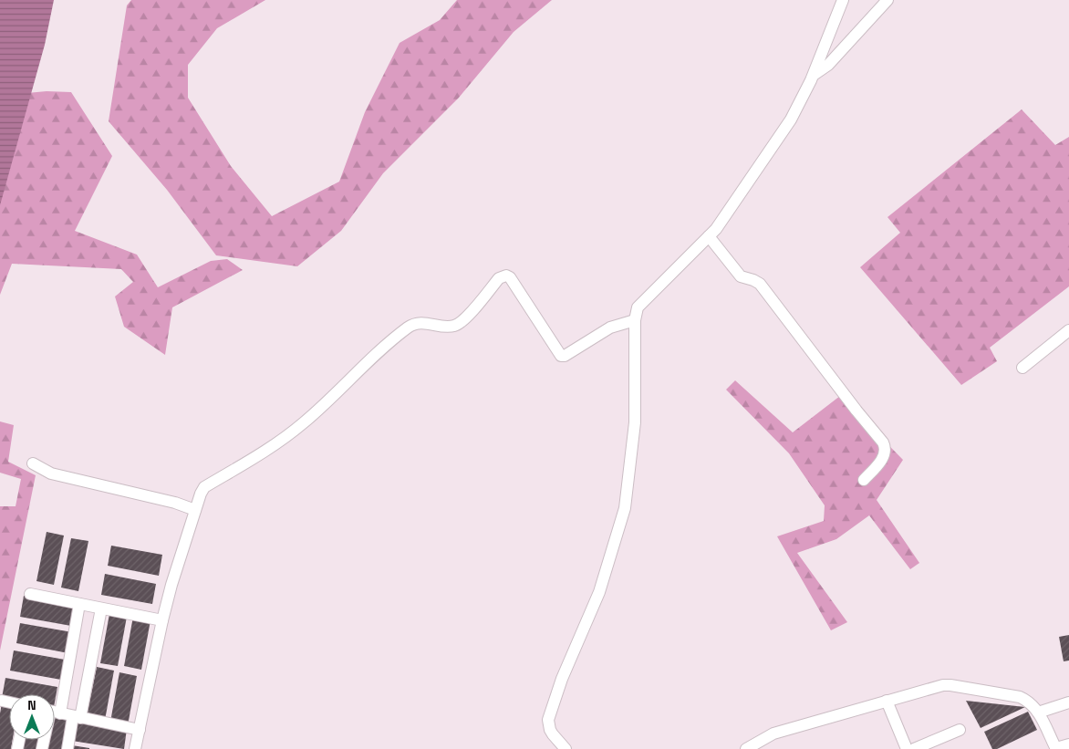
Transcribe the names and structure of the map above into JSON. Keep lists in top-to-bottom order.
{
  "north": "top"
}
